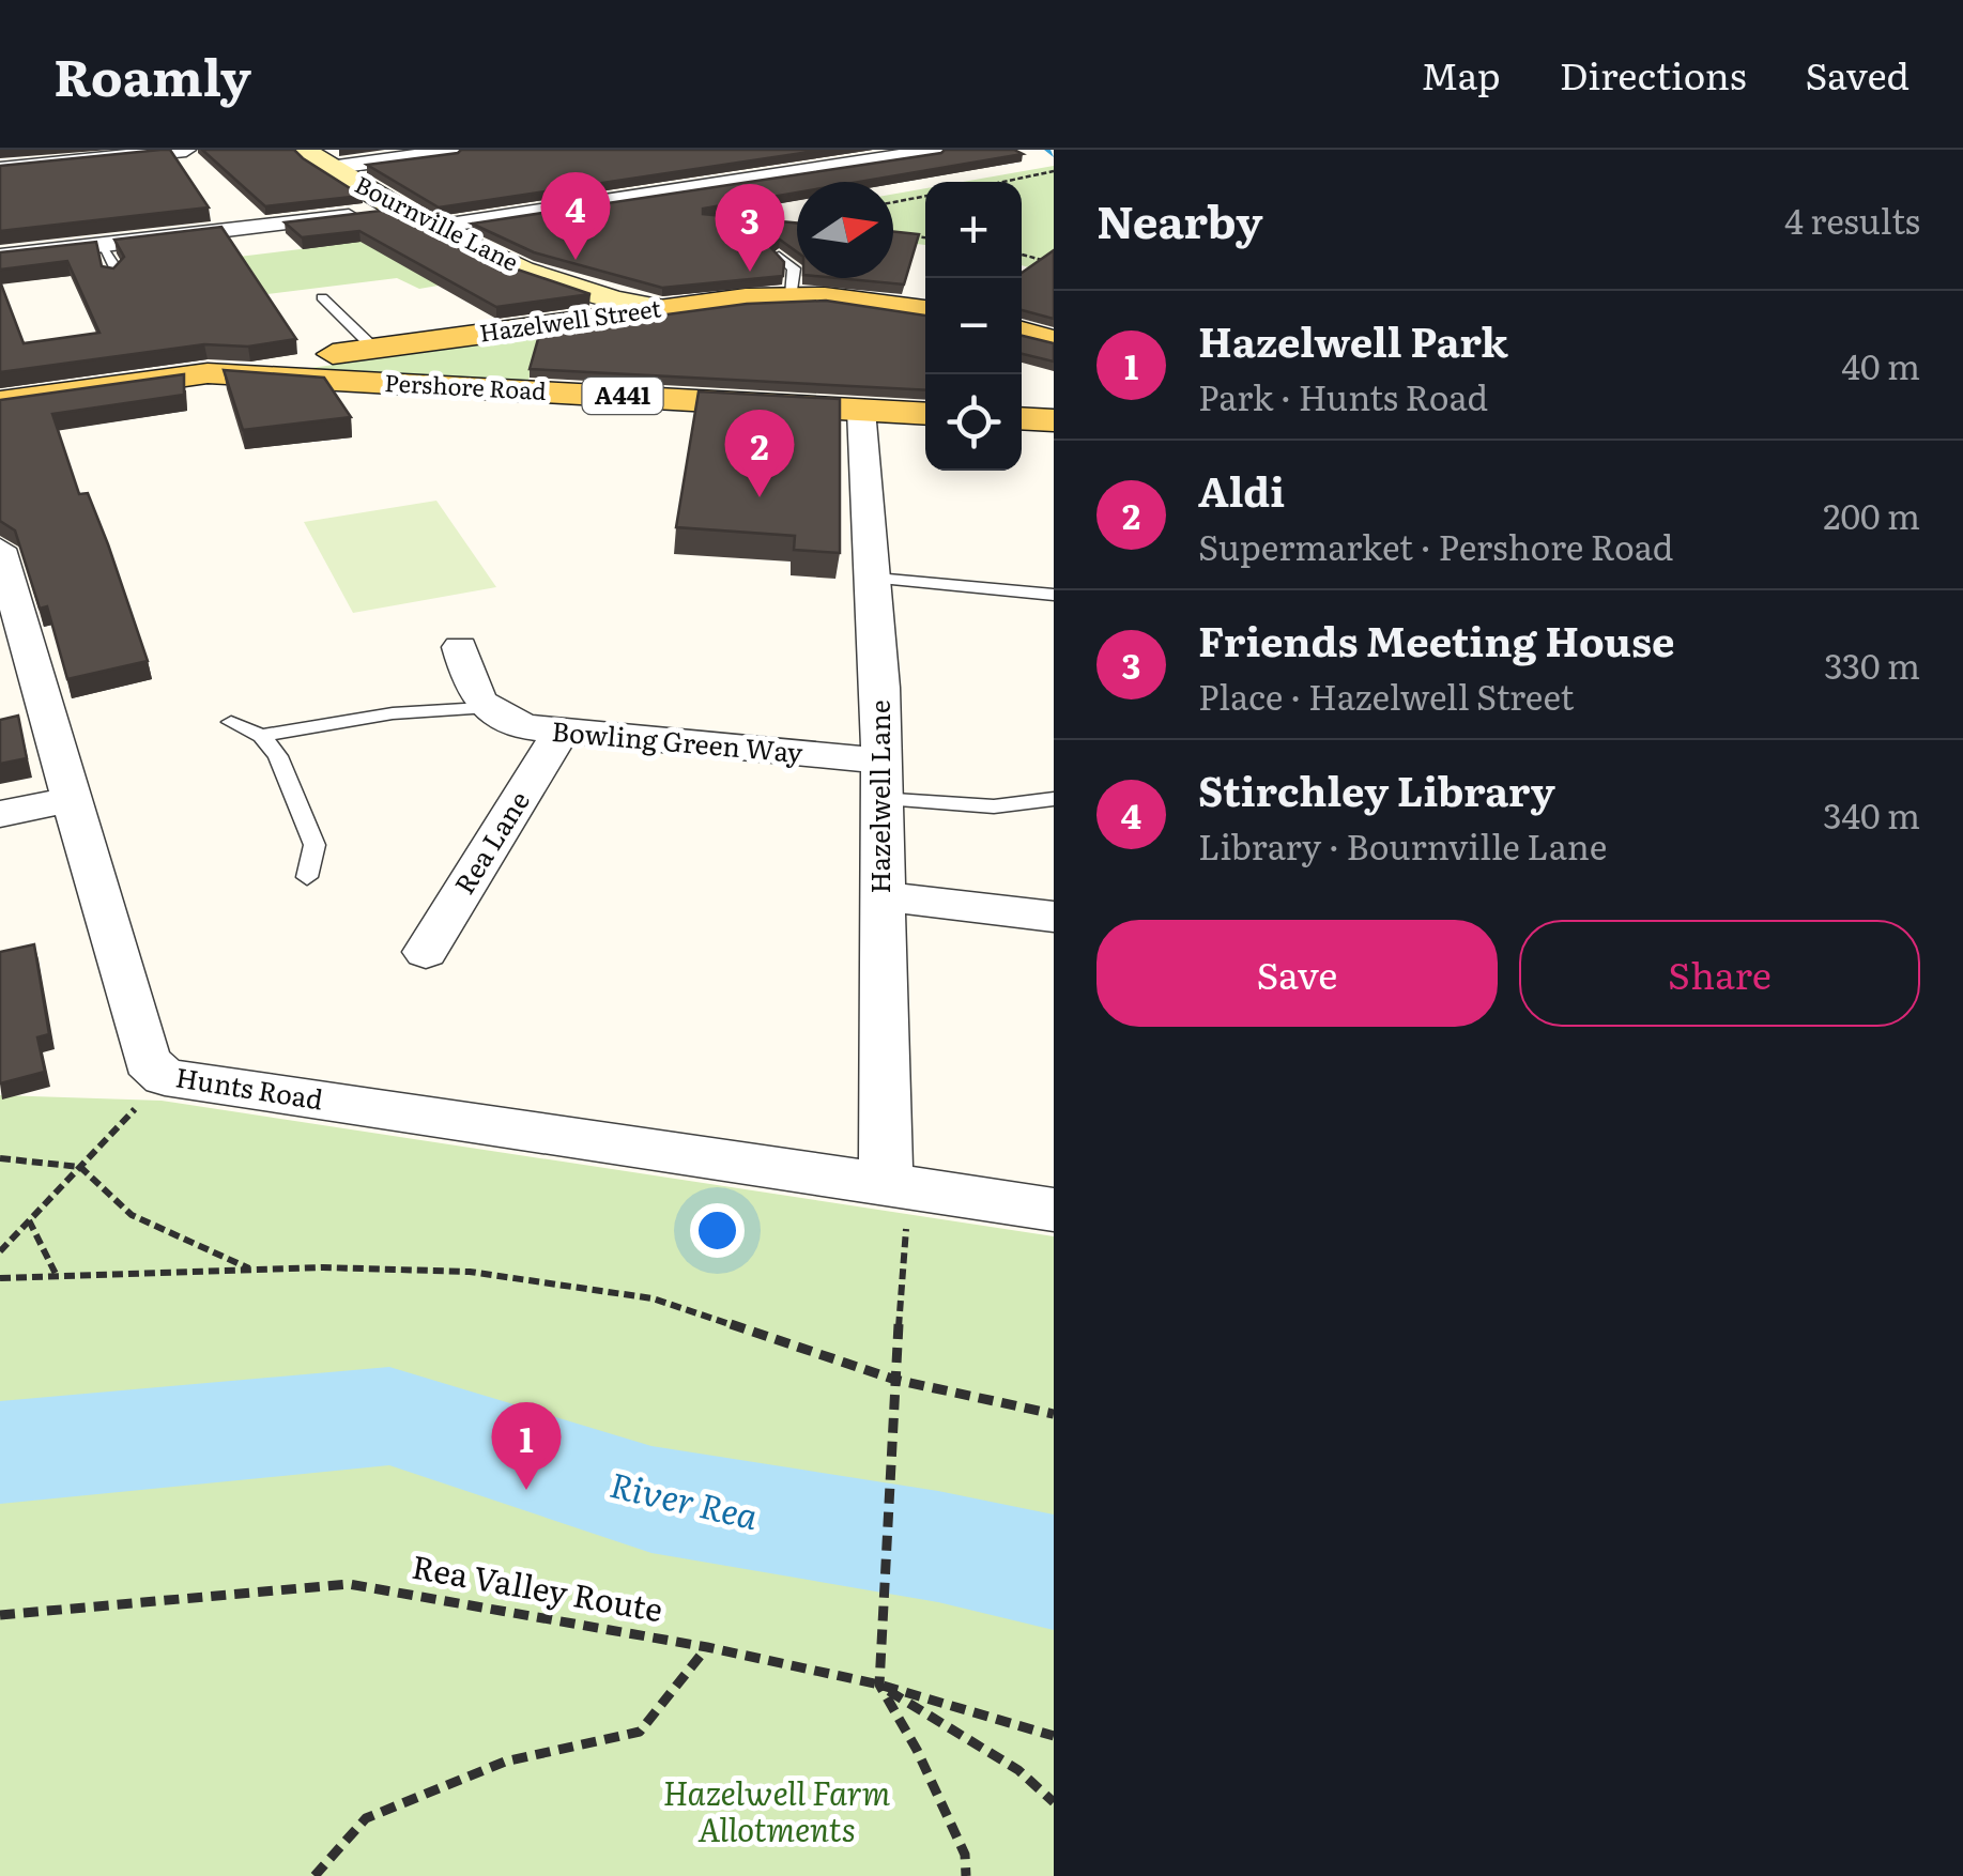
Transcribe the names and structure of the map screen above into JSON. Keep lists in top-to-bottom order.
{
  "streets": {
    "main road": ["Hazelwell Street", "Pershore Road", "A441"],
    "street": [
      "Bournville Lane",
      "Bowling Green Way",
      "Hazelwell Lane",
      "Rea Lane",
      "Hunts Road"
    ],
    "path": ["Rea Valley Route"]
  },
  "crossings": [
    ["Bournville Lane", "Hazelwell Street"],
    ["Hazelwell Street", "Pershore Road"],
    ["Pershore Road", "Hazelwell Lane"],
    ["Bowling Green Way", "Hazelwell Lane"],
    ["Bowling Green Way", "Rea Lane"],
    ["Hazelwell Lane", "Hunts Road"]
  ],
  "water": ["River Rea"],
  "parks": ["Hazelwell Farm Allotments"],
  "north": "right",
  "page": {
    "header": "Roamly",
    "nav": ["Map", "Directions", "Saved"],
    "heading": ["Nearby", "4 results"],
    "pins": [
      "4",
      "3",
      "2",
      "1"
    ],
    "map_buttons": ["+", "−"],
    "list": [
      {
        "mark": "1",
        "name": "Hazelwell Park",
        "note": "Park · Hunts Road",
        "value": "40 m"
      },
      {
        "mark": "2",
        "name": "Aldi",
        "note": "Supermarket · Pershore Road",
        "value": "200 m"
      },
      {
        "mark": "3",
        "name": "Friends Meeting House",
        "note": "Place · Hazelwell Street",
        "value": "330 m"
      },
      {
        "mark": "4",
        "name": "Stirchley Library",
        "note": "Library · Bournville Lane",
        "value": "340 m"
      }
    ],
    "buttons": ["Save", "Share"]
  }
}
